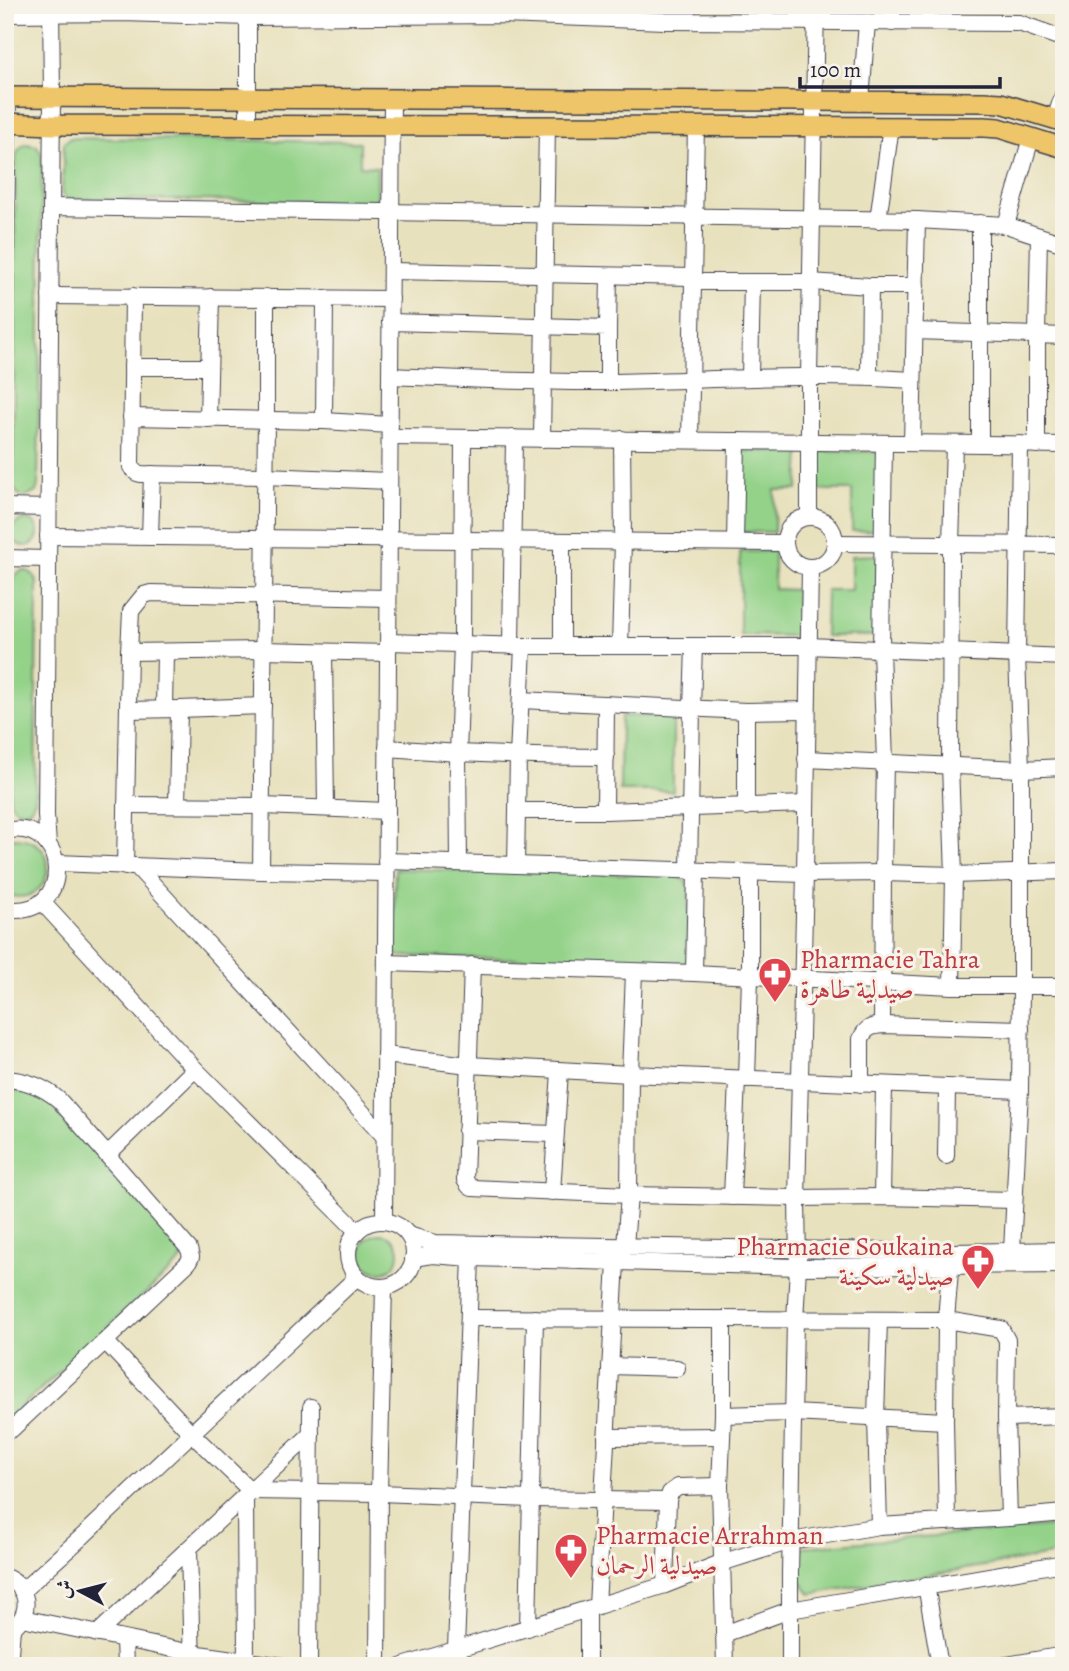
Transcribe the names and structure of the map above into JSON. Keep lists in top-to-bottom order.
{
  "places": {
    "pharmacy": ["Pharmacie Tahra صيدلية طاهرة", "Pharmacie Soukaina صيدلية سكينة", "Pharmacie Arrahman صيدلية الرحمان"]
  },
  "scale_bar": "100 m",
  "north": "left"
}
